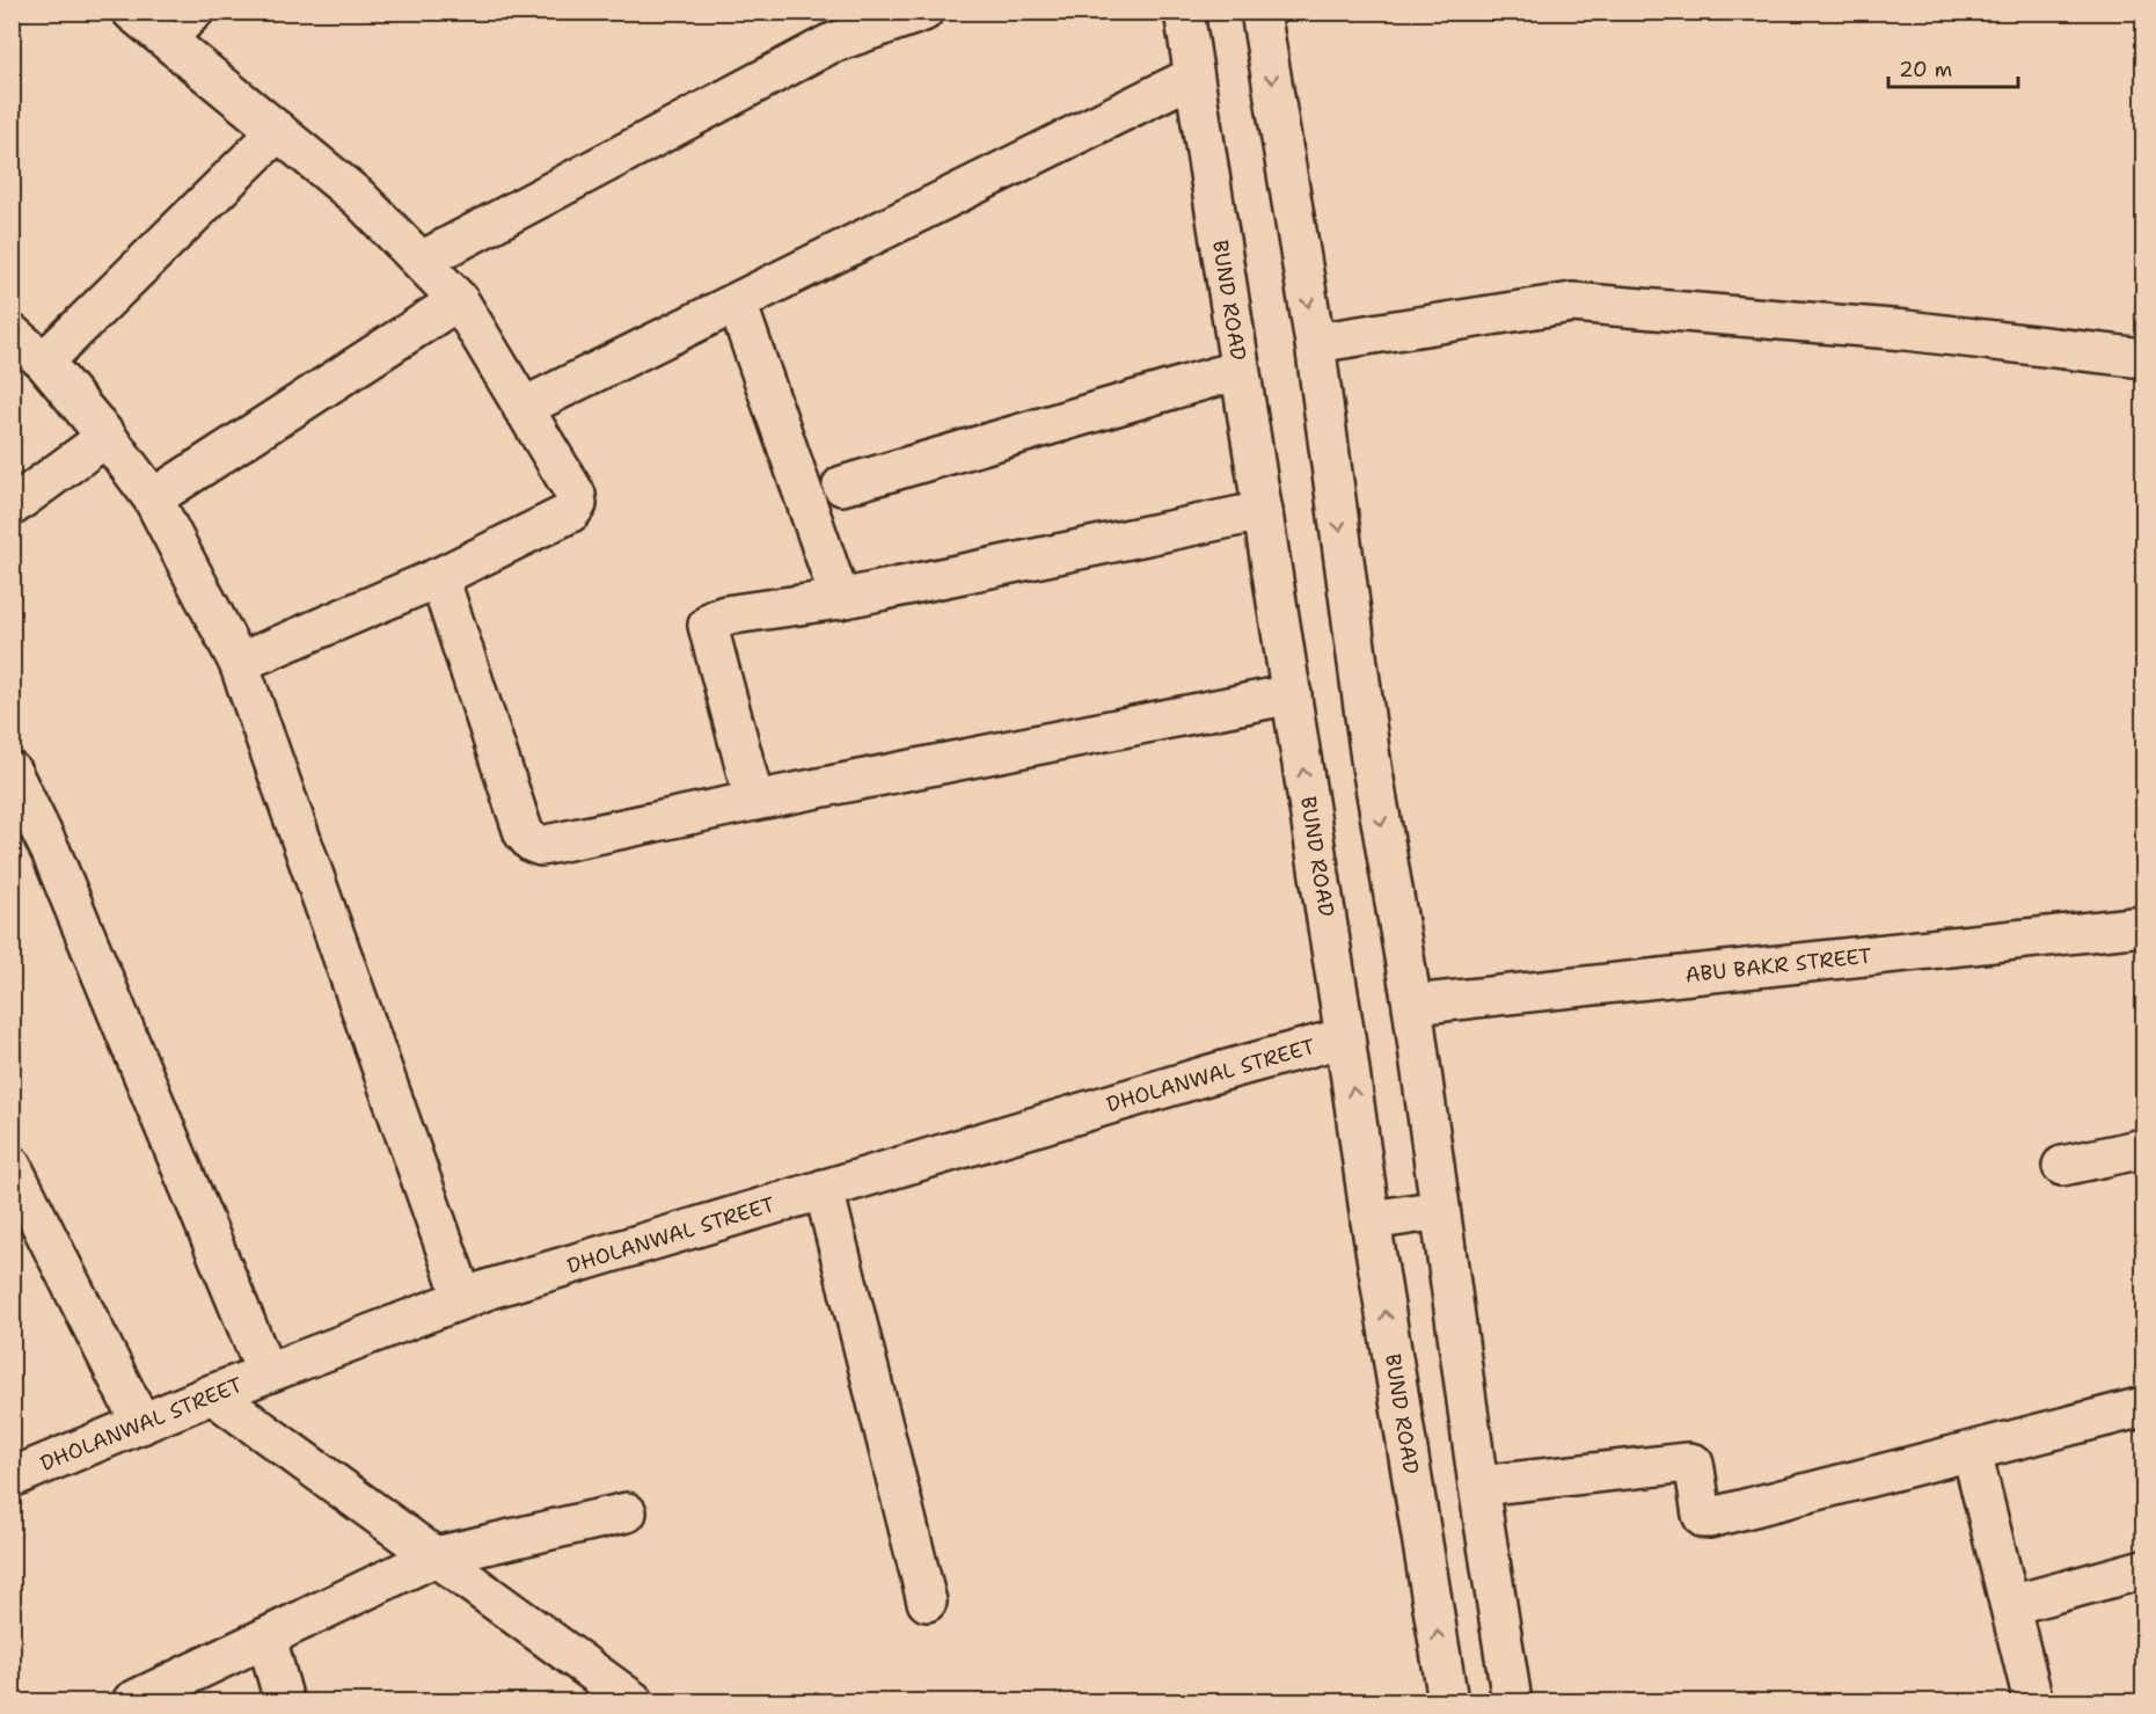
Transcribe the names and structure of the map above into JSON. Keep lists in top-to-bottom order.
{
  "streets": {
    "street": ["BUND ROAD", "ABU BAKR STREET", "DHOLANWAL STREET"]
  },
  "crossings": [
    ["BUND ROAD", "DHOLANWAL STREET"]
  ],
  "scale_bar": "20 m"
}
